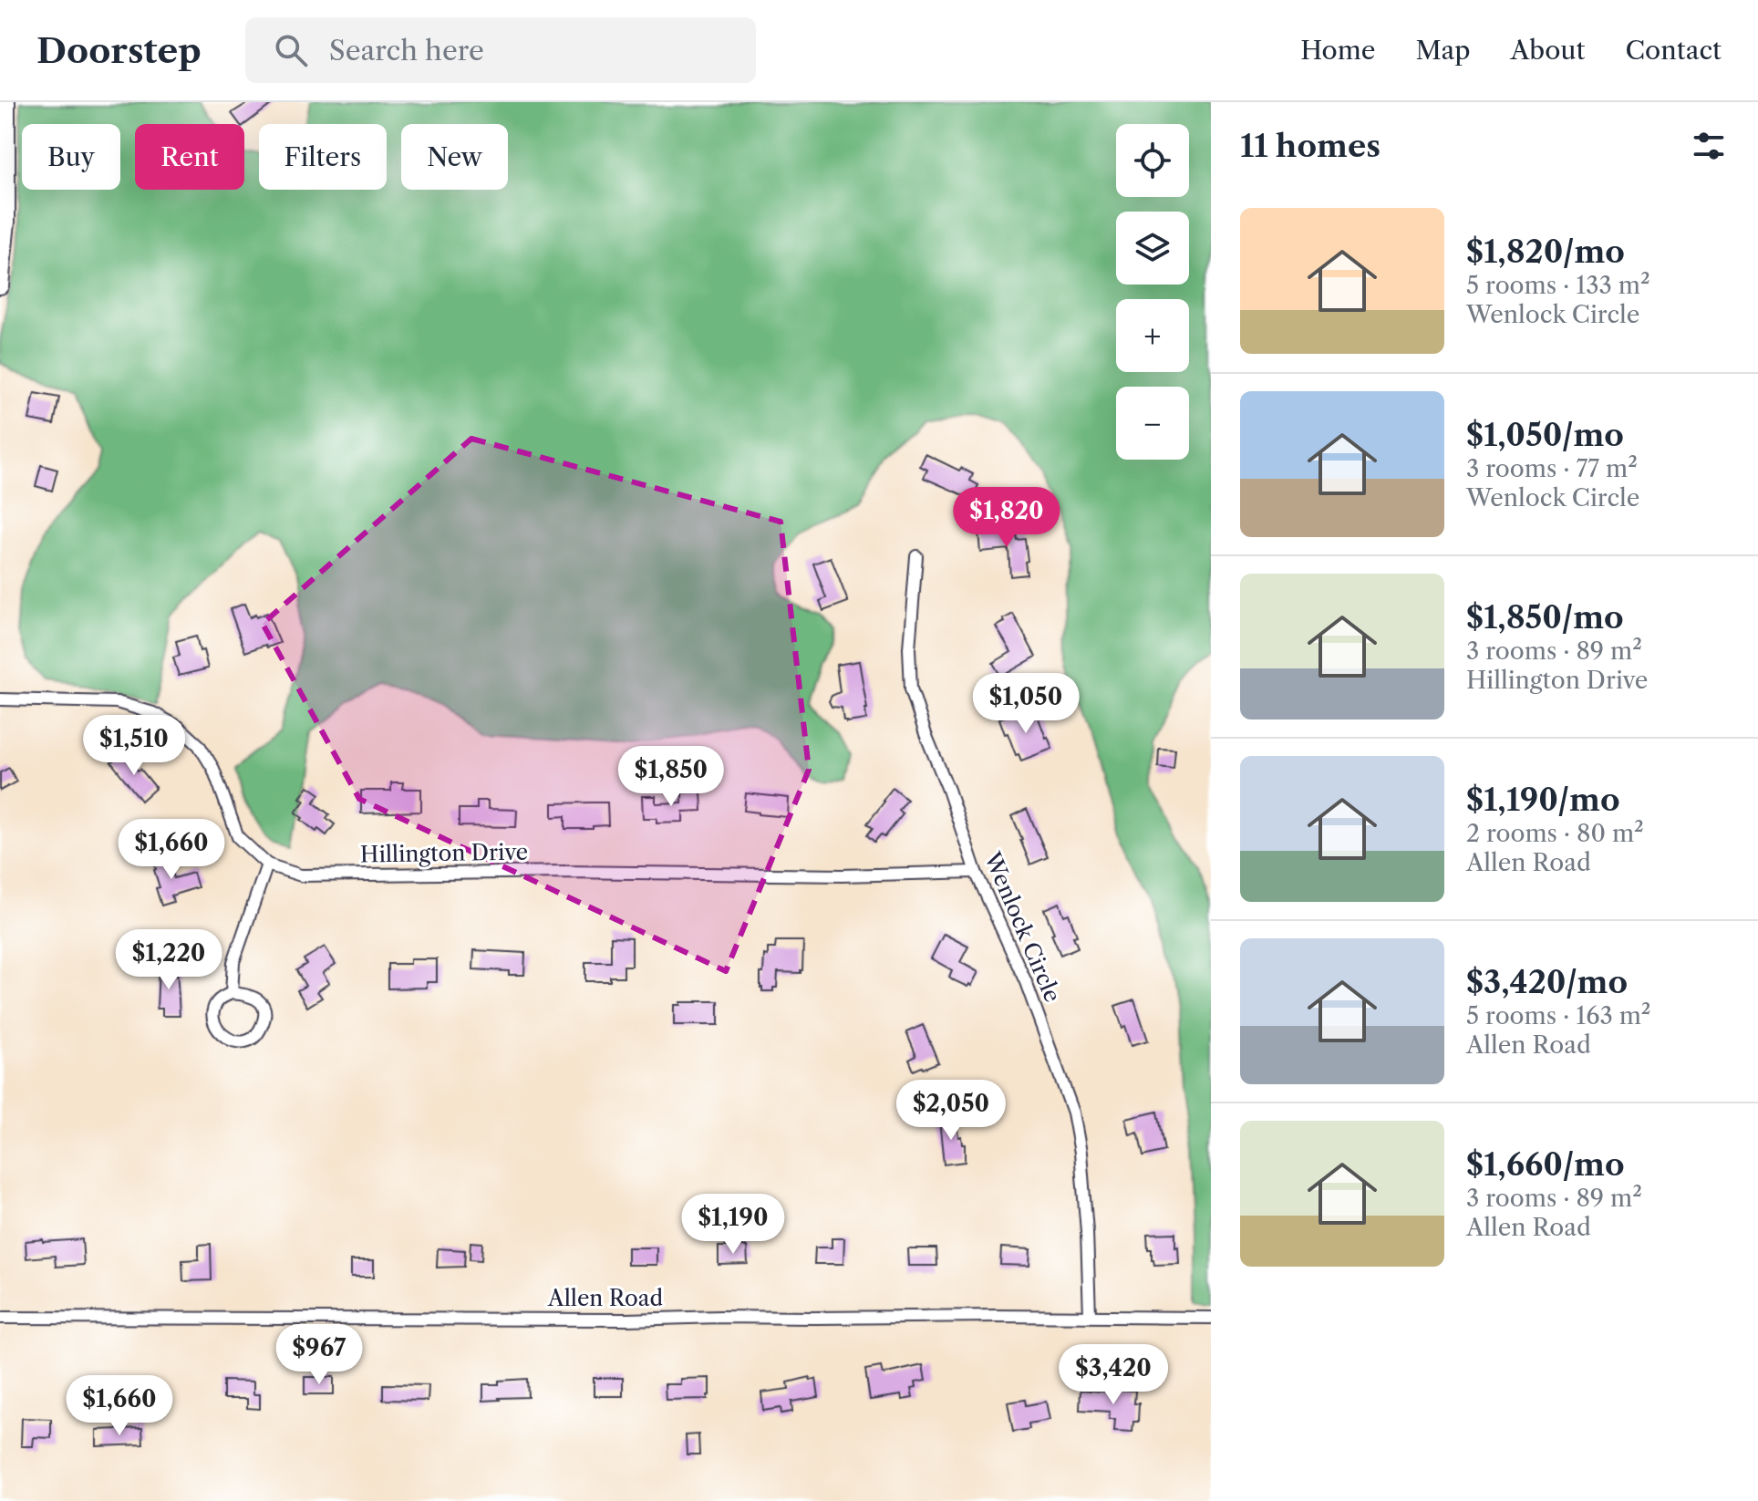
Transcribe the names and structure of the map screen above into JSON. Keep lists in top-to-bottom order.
{
  "streets": {
    "street": ["Hillington Drive", "Wenlock Circle", "Allen Road"]
  },
  "crossings": [
    ["Hillington Drive", "Wenlock Circle"],
    ["Wenlock Circle", "Allen Road"]
  ],
  "page": {
    "header": "Doorstep",
    "search": "Search here",
    "nav": [
      "Home",
      "Map",
      "About",
      "Contact"
    ],
    "heading": "11 homes",
    "map_buttons": ["+", "−"],
    "chip": [
      "Buy",
      "Rent",
      "Filters",
      "New"
    ],
    "list": [
      {
        "name": "$1,820/mo",
        "note": "5 rooms · 133 m² · Wenlock Circle"
      },
      {
        "name": "$1,050/mo",
        "note": "3 rooms · 77 m² · Wenlock Circle"
      },
      {
        "name": "$1,850/mo",
        "note": "3 rooms · 89 m² · Hillington Drive"
      },
      {
        "name": "$1,190/mo",
        "note": "2 rooms · 80 m² · Allen Road"
      },
      {
        "name": "$3,420/mo",
        "note": "5 rooms · 163 m² · Allen Road"
      },
      {
        "name": "$1,660/mo",
        "note": "3 rooms · 89 m² · Allen Road"
      }
    ],
    "price": [
      "$1,820",
      "$1,050",
      "$1,510",
      "$1,850",
      "$1,660",
      "$1,220",
      "$2,050",
      "$1,190",
      "$967",
      "$3,420",
      "$1,660"
    ]
  }
}
